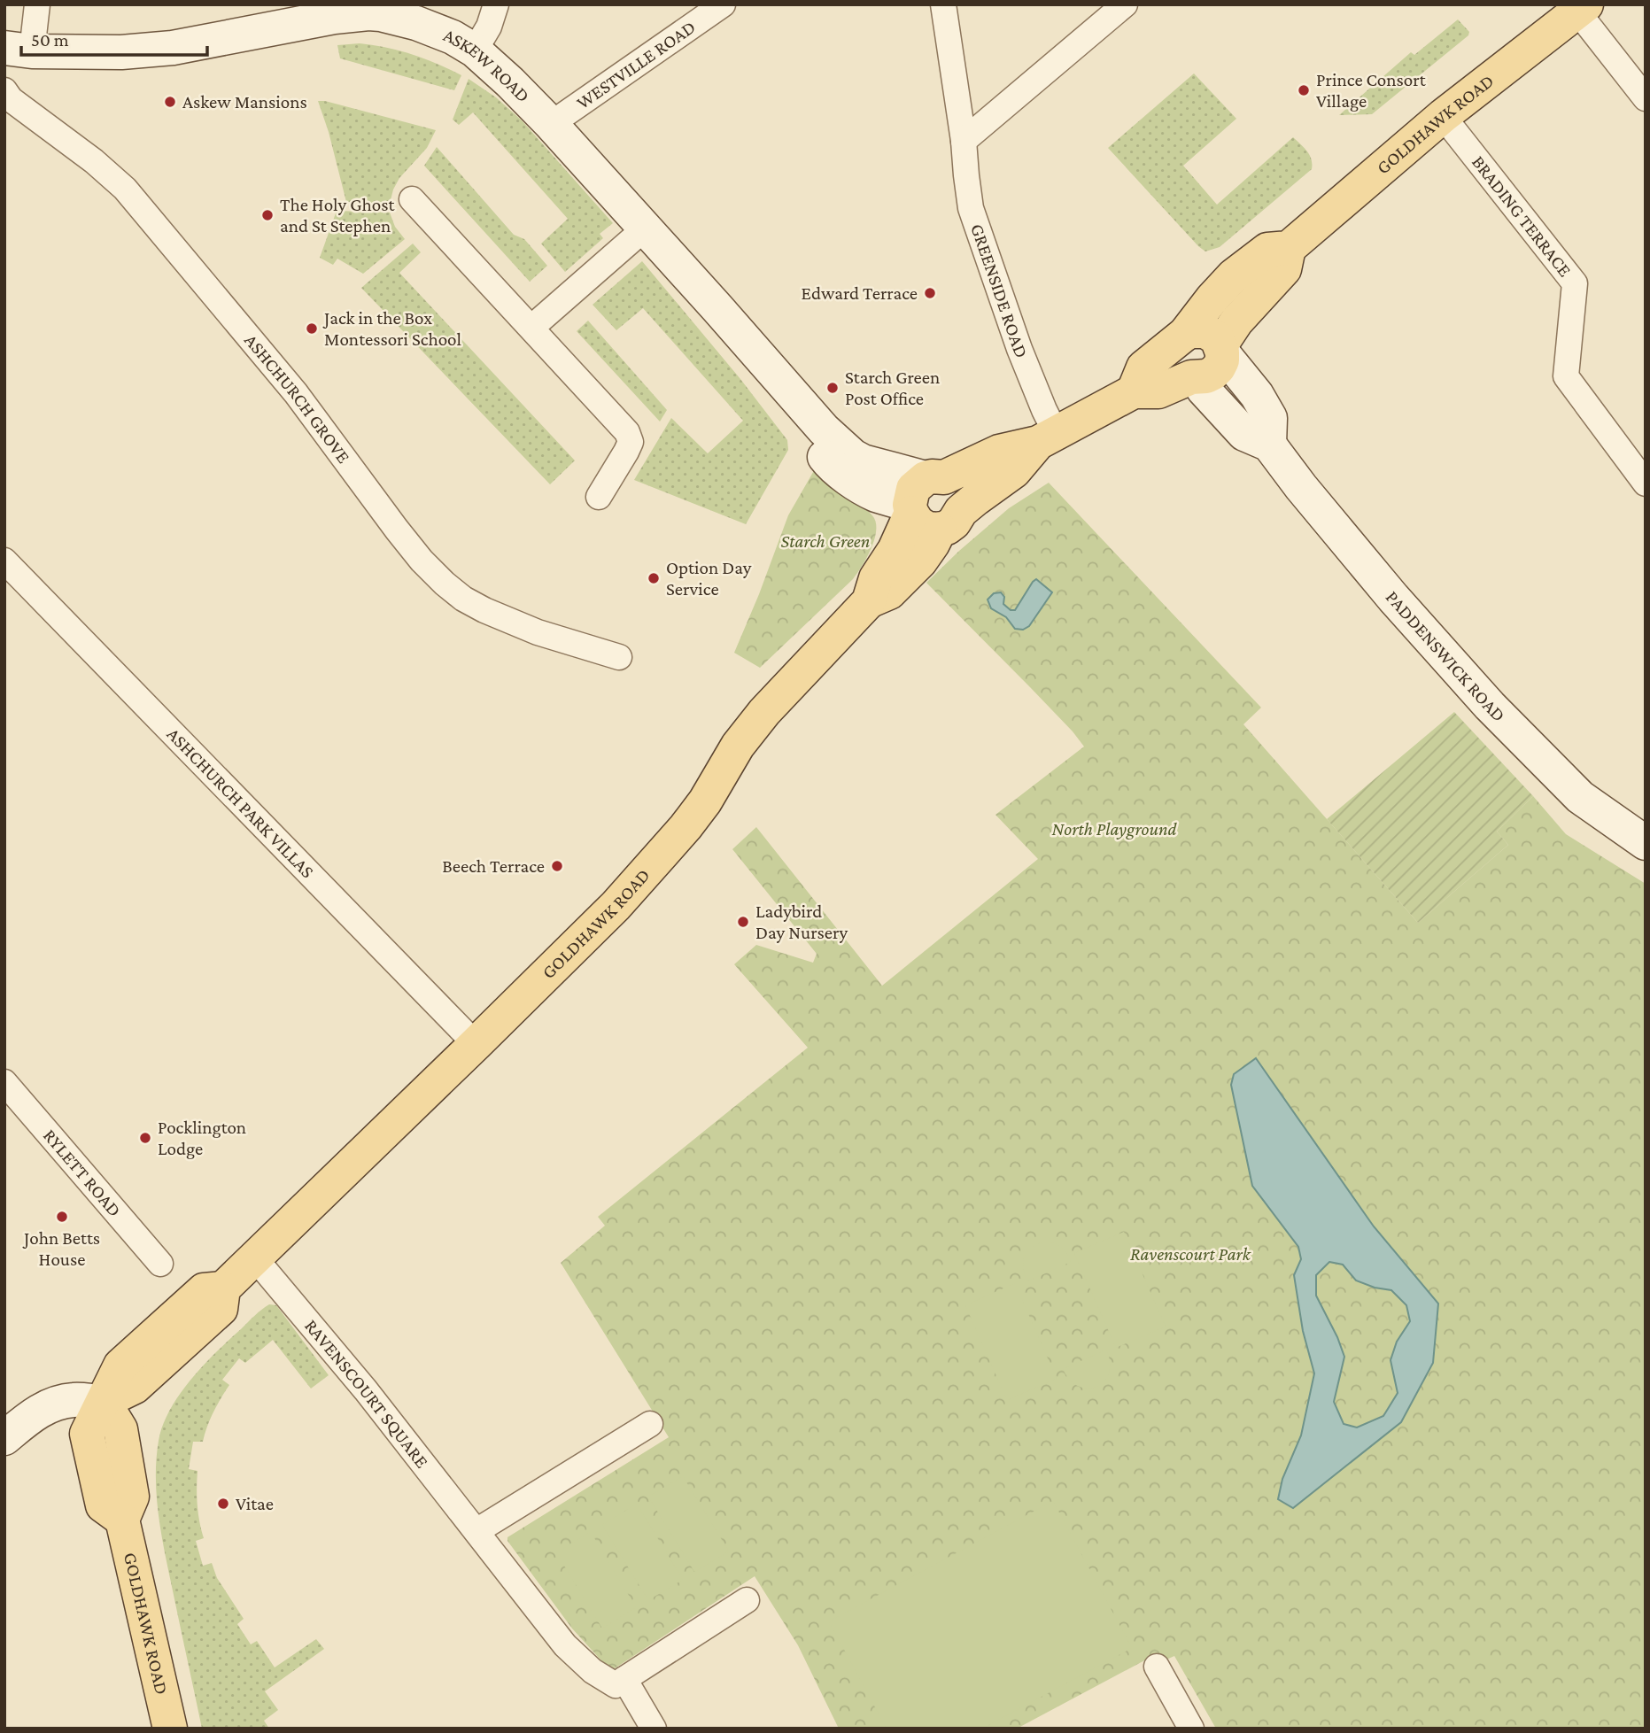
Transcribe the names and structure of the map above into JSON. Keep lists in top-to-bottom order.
{
  "streets": {
    "main road": ["ASKEW ROAD", "GOLDHAWK ROAD", "PADDENSWICK ROAD"],
    "street": [
      "WESTVILLE ROAD",
      "BRADING TERRACE",
      "GREENSIDE ROAD",
      "ASHCHURCH GROVE",
      "ASHCHURCH PARK VILLAS",
      "RYLETT ROAD",
      "RAVENSCOURT SQUARE"
    ]
  },
  "crossings": [
    ["WESTVILLE ROAD", "ASKEW ROAD"],
    ["ASKEW ROAD", "GOLDHAWK ROAD"],
    ["GOLDHAWK ROAD", "BRADING TERRACE"],
    ["GOLDHAWK ROAD", "PADDENSWICK ROAD"],
    ["GOLDHAWK ROAD", "ASHCHURCH PARK VILLAS"],
    ["GOLDHAWK ROAD", "RAVENSCOURT SQUARE"]
  ],
  "parks": ["Starch Green", "North Playground", "Ravenscourt Park"],
  "places": [
    "Prince Consort Village",
    "Askew Mansions",
    "The Holy Ghost and St Stephen",
    "Edward Terrace",
    "Jack in the Box Montessori School",
    "Starch Green Post Office",
    "Option Day Service",
    "Beech Terrace",
    "Ladybird Day Nursery",
    "Pocklington Lodge",
    "John Betts House",
    "Vitae"
  ],
  "scale_bar": "50 m"
}
